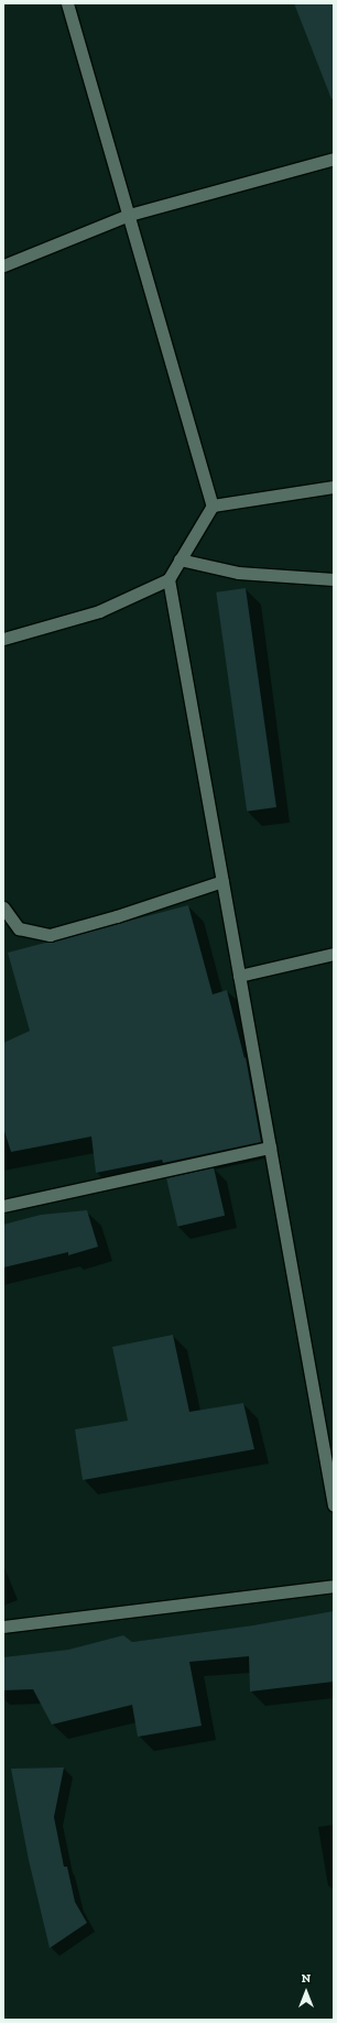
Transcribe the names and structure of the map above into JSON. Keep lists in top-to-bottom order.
{
  "north": "top"
}
